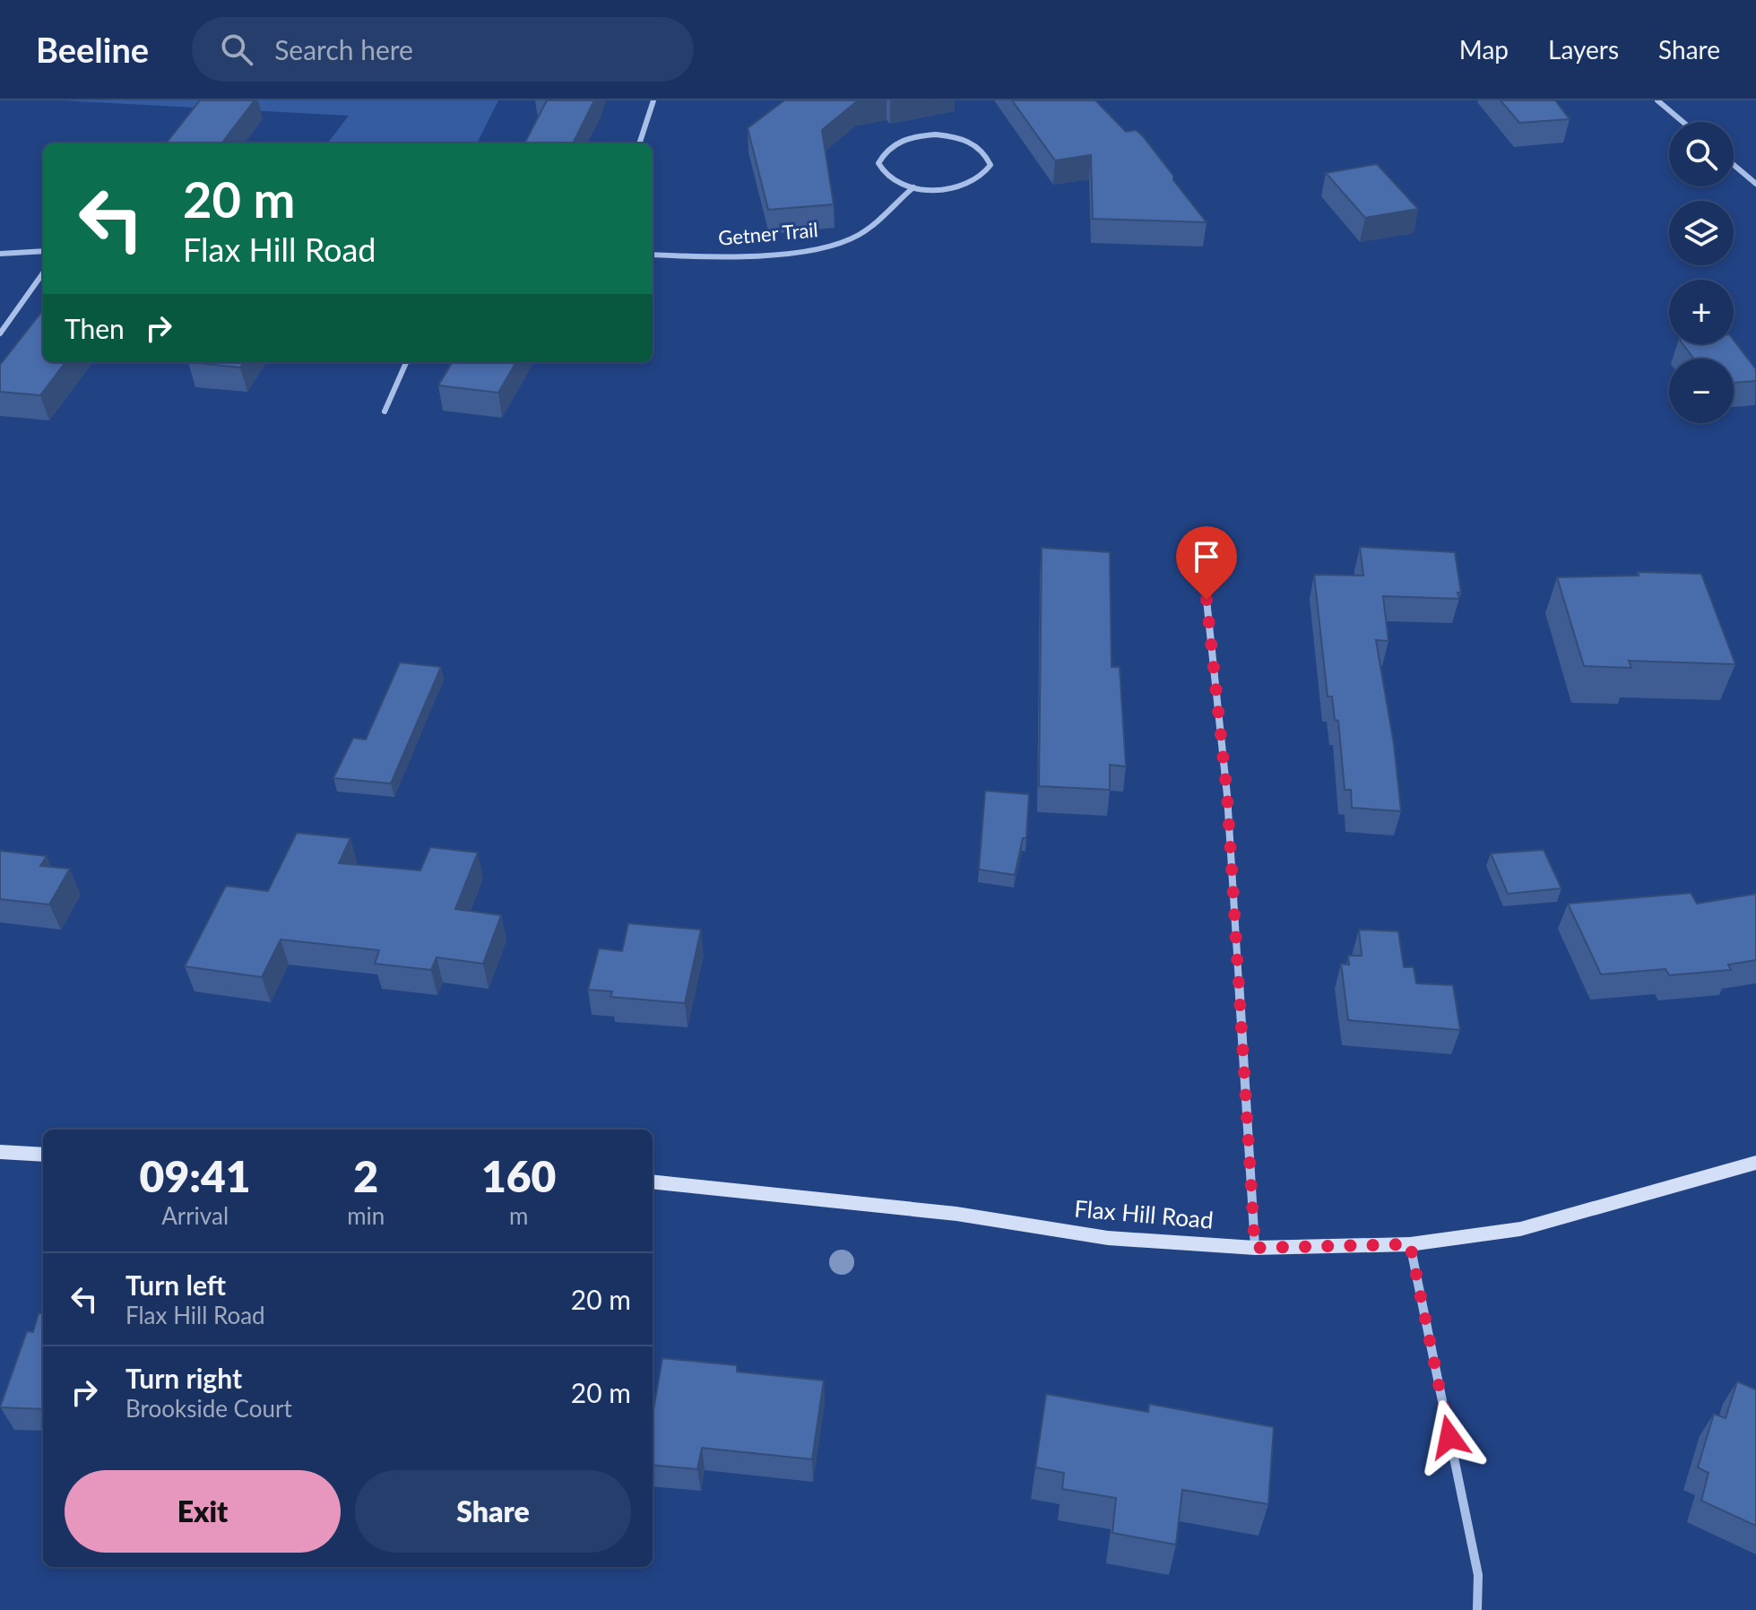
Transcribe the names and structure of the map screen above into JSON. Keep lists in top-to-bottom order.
{
  "streets": {
    "main road": ["Flax Hill Road"],
    "street": ["Getner Trail"]
  },
  "page": {
    "header": "Beeline",
    "search": "Search here",
    "nav": ["Map", "Layers", "Share"],
    "map_buttons": ["+", "−"],
    "turn": ["20 m", "Flax Hill Road"],
    "then": "Then",
    "eta": [
      "09:41",
      "Arrival",
      "2",
      "min",
      "160",
      "m"
    ],
    "list": [
      {
        "name": "Turn left",
        "note": "Flax Hill Road",
        "value": "20 m"
      },
      {
        "name": "Turn right",
        "note": "Brookside Court",
        "value": "20 m"
      }
    ],
    "buttons": ["Exit", "Share"]
  }
}
